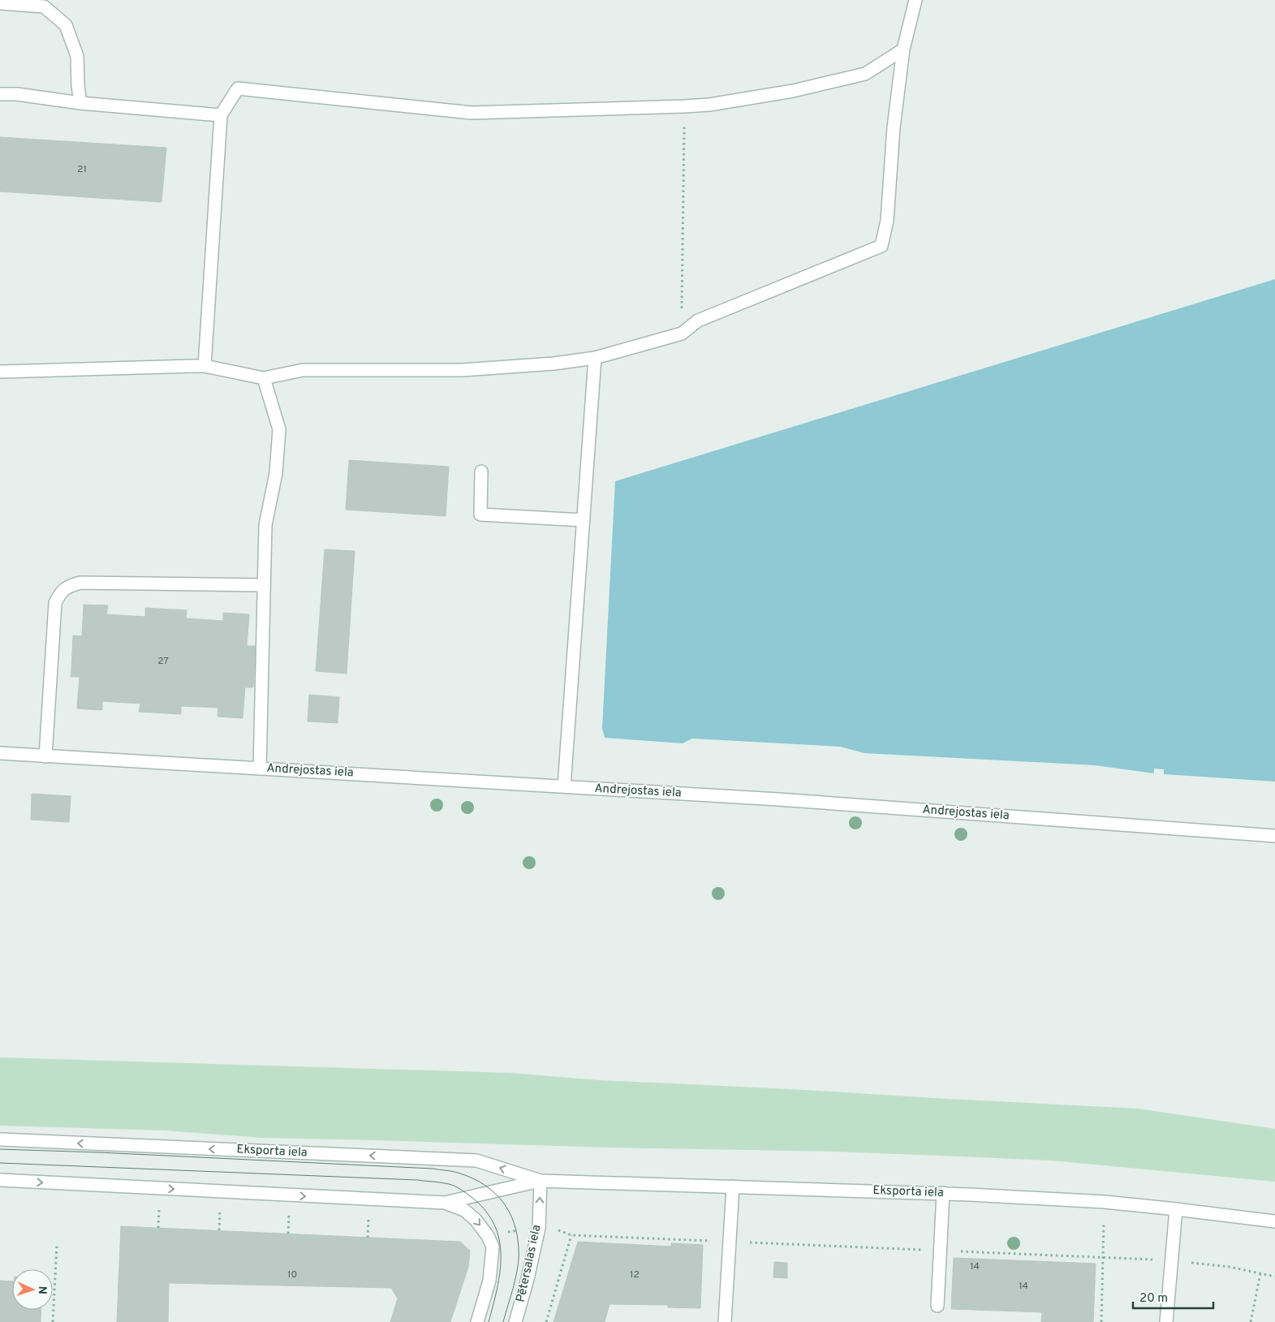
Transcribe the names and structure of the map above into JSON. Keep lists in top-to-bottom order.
{
  "streets": {
    "street": ["Andrejostas iela", "Eksporta iela", "Pētersalas iela"]
  },
  "crossings": [
    ["Eksporta iela", "Pētersalas iela"]
  ],
  "one_way": ["Pētersalas iela"],
  "house_numbers": [
    "21",
    "27",
    "14",
    "10",
    "12",
    "14"
  ],
  "scale_bar": "20 m",
  "north": "right"
}
